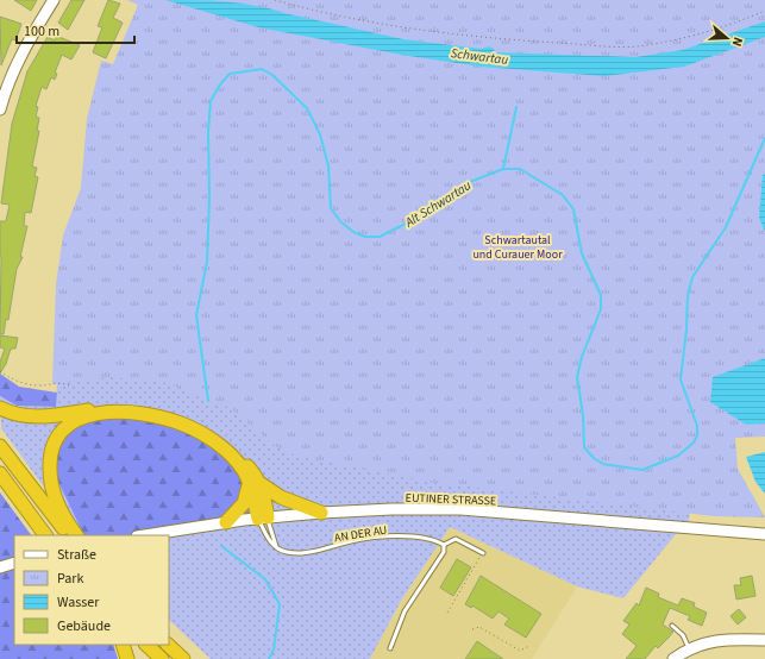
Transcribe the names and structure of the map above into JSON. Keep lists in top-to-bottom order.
{
  "streets": {
    "main road": ["EUTINER STRASSE"],
    "lane": ["AN DER AU"]
  },
  "water": ["Schwartau", "Alt Schwartau"],
  "parks": ["Schwartautal und Curauer Moor"],
  "legend": [
    "Straße",
    "Park",
    "Wasser",
    "Gebäude"
  ],
  "scale_bar": "100 m",
  "north": "right"
}
